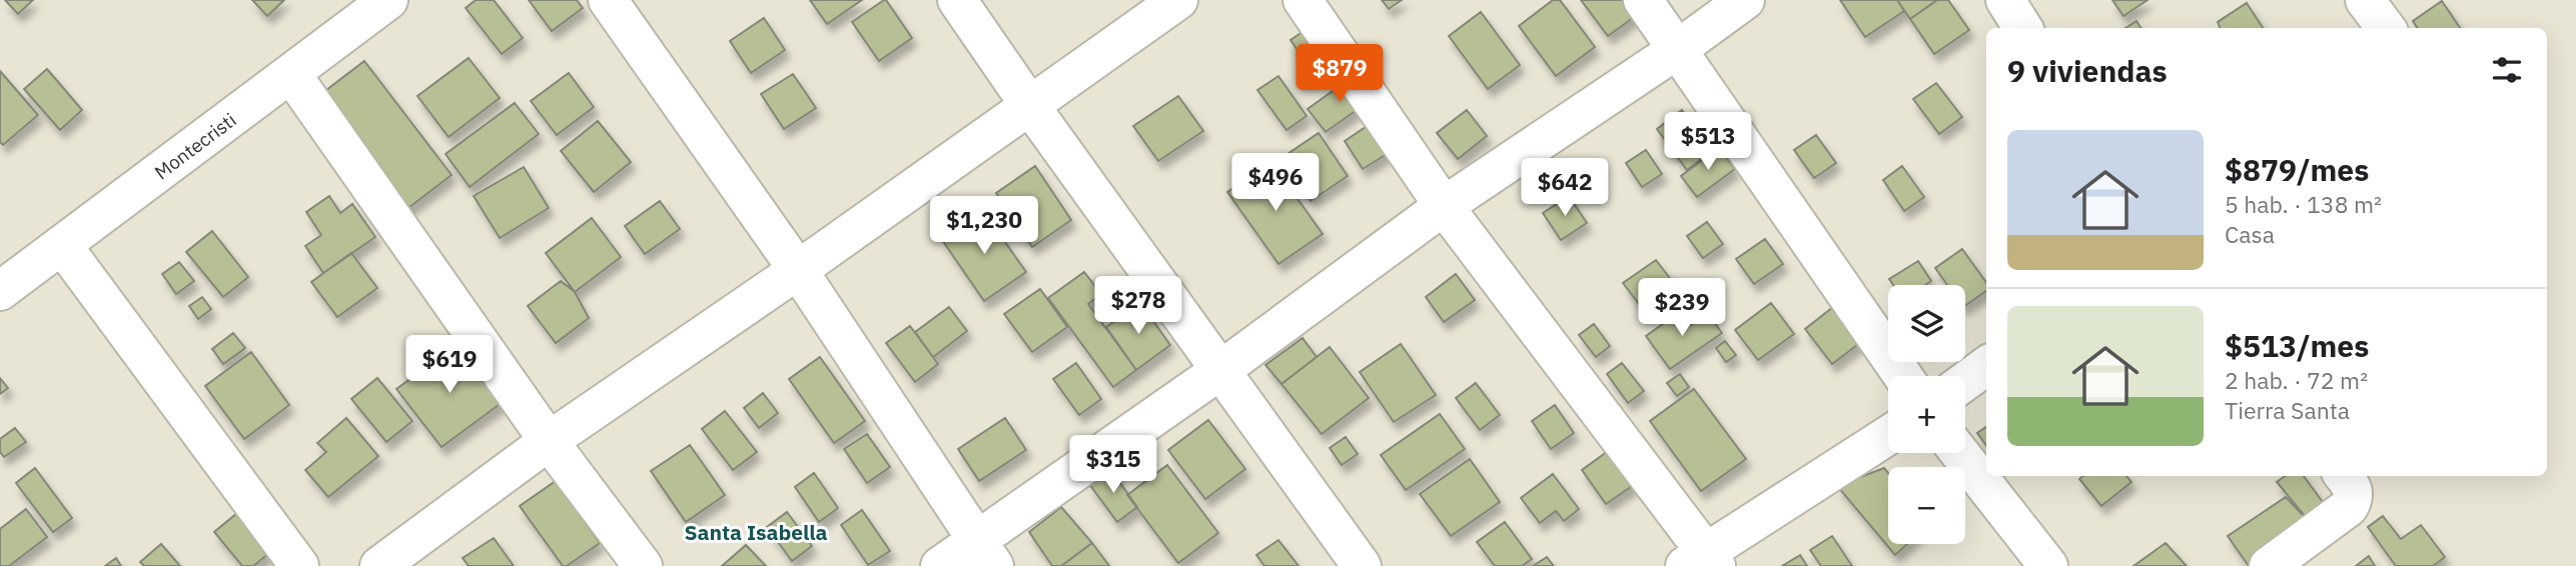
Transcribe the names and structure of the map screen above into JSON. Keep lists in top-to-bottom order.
{
  "streets": {
    "street": ["Montecristi"]
  },
  "districts": ["Santa Isabella"],
  "page": {
    "heading": "9 viviendas",
    "price": [
      "$879",
      "$513",
      "$496",
      "$642",
      "$1,230",
      "$278",
      "$239",
      "$619",
      "$315"
    ],
    "list": [
      {
        "name": "$879/mes",
        "note": "5 hab. · 138 m² · Casa"
      },
      {
        "name": "$513/mes",
        "note": "2 hab. · 72 m² · Tierra Santa"
      }
    ],
    "map_buttons": ["+", "−"]
  }
}
